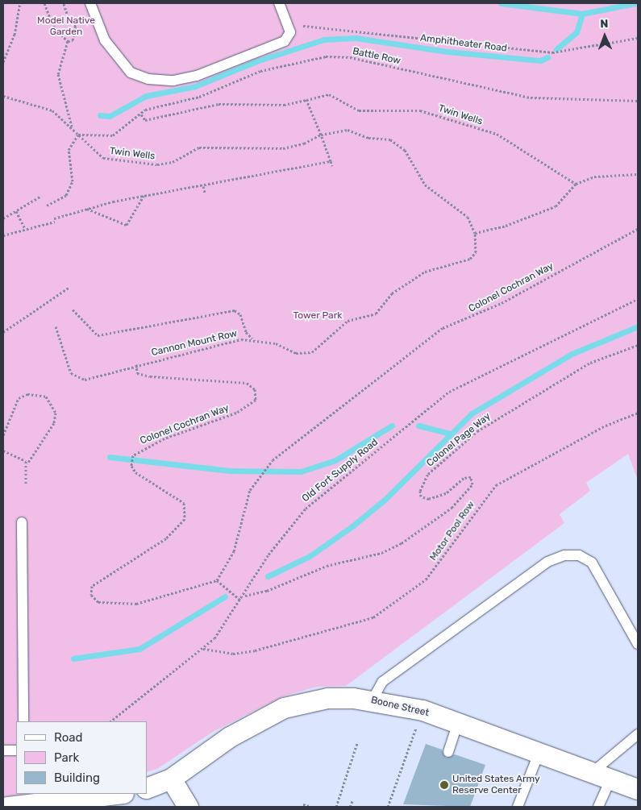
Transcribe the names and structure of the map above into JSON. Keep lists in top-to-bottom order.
{
  "streets": {
    "street": ["Boone Street"],
    "path": [
      "Amphitheater Road",
      "Battle Row",
      "Twin Wells",
      "Colonel Cochran Way",
      "Cannon Mount Row",
      "Colonel Page Way",
      "Old Fort Supply Road",
      "Motor Pool Row"
    ]
  },
  "crossings": [
    ["Battle Row", "Twin Wells"],
    ["Twin Wells", "Cannon Mount Row"],
    ["Colonel Cochran Way", "Cannon Mount Row"],
    ["Colonel Page Way", "Old Fort Supply Road"],
    ["Old Fort Supply Road", "Motor Pool Row"]
  ],
  "parks": ["Model Native Garden", "Tower Park"],
  "places": ["United States Army Reserve Center"],
  "legend": ["Road", "Park", "Building"],
  "north": "top"
}
